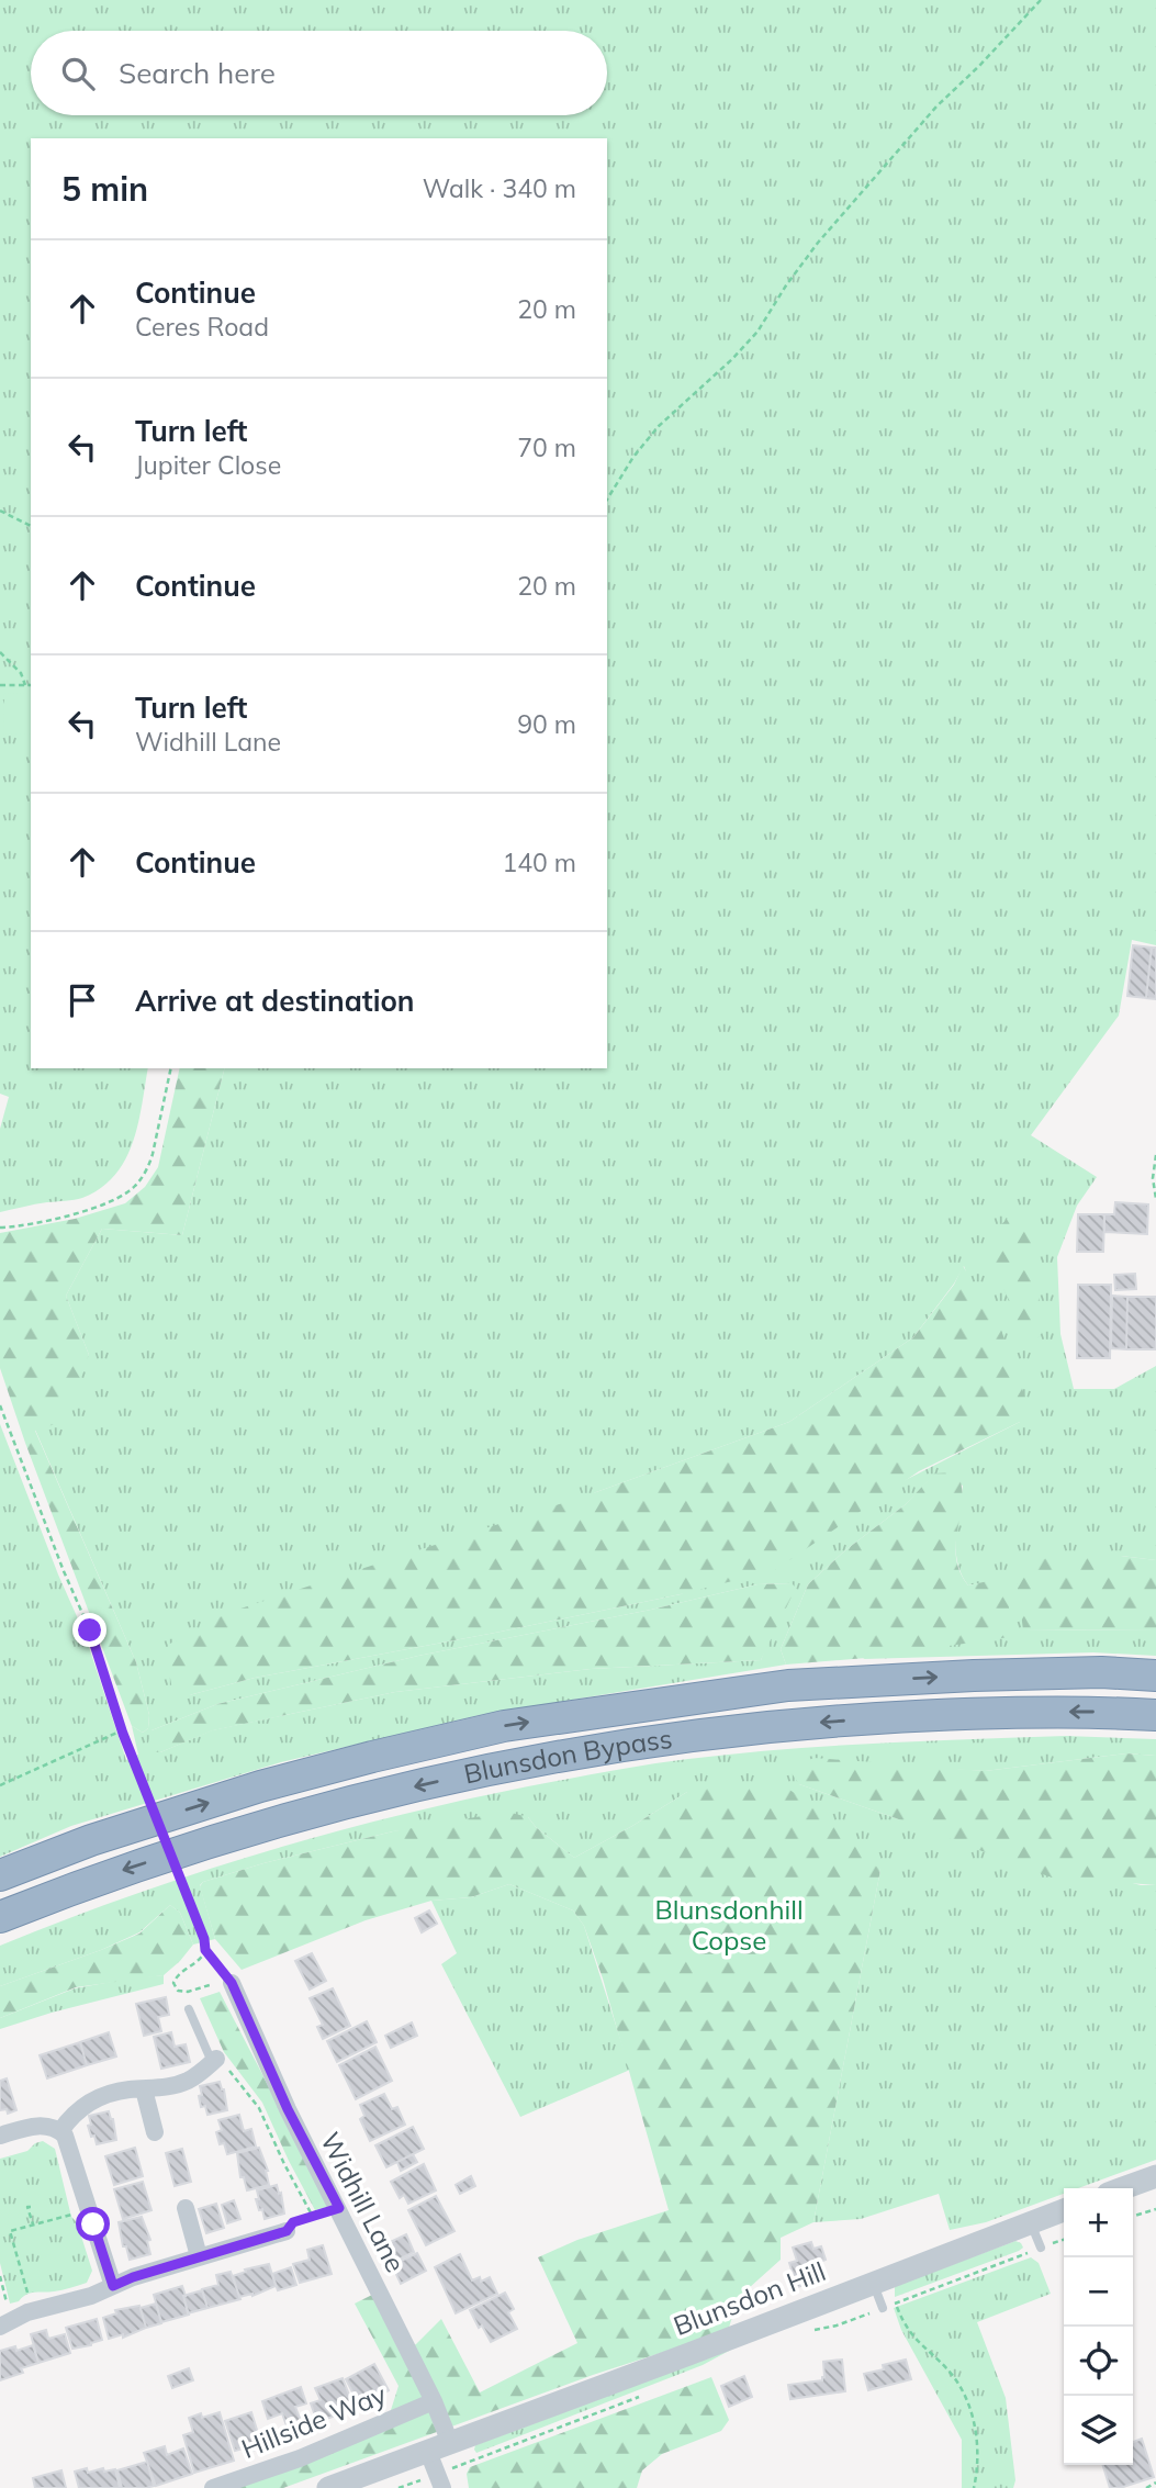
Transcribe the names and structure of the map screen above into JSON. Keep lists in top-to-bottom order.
{
  "streets": {
    "highway": ["Blunsdon Bypass"],
    "street": ["Widhill Lane", "Blunsdon Hill", "Hillside Way"]
  },
  "crossings": [
    ["Widhill Lane", "Blunsdon Hill"],
    ["Widhill Lane", "Hillside Way"]
  ],
  "parks": ["Blunsdonhill Copse"],
  "page": {
    "search": "Search here",
    "heading": ["5 min", "Walk · 340 m"],
    "list": [
      ["Continue", "Ceres Road", "20 m"],
      ["Turn left", "Jupiter Close", "70 m"],
      ["Continue", "20 m"],
      ["Turn left", "Widhill Lane", "90 m"],
      ["Continue", "140 m"],
      "Arrive at destination"
    ],
    "map_buttons": ["+", "−"]
  }
}
